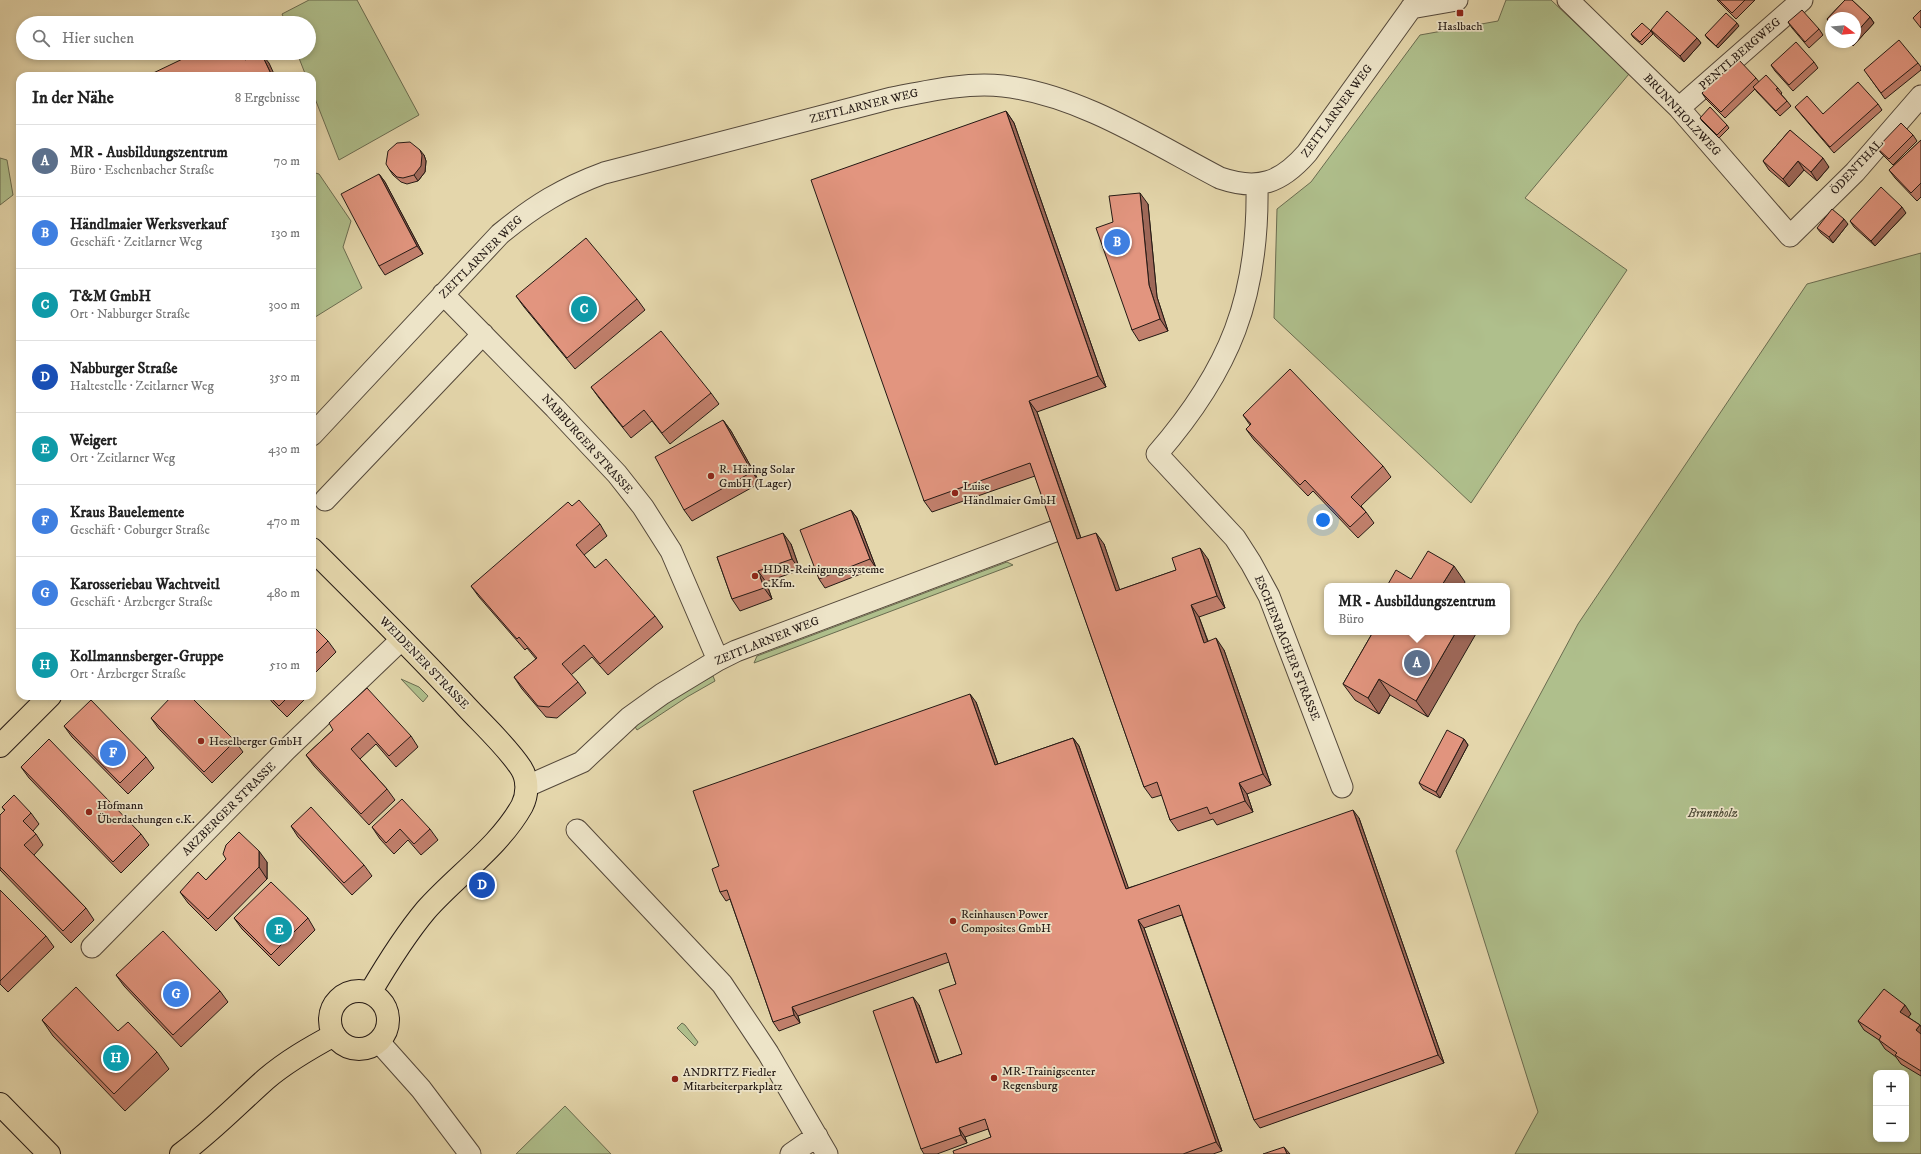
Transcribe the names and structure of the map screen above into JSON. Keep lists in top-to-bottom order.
{
  "streets": {
    "main road": ["WEIDENER STRASSE"],
    "street": [
      "PENTLBERGWEG",
      "ZEITLARNER WEG",
      "BRUNNHOLZWEG",
      "ÖDENTHAL",
      "NABBURGER STRASSE",
      "ESCHENBACHER STRASSE",
      "ARZBERGER STRASSE"
    ]
  },
  "crossings": [
    ["PENTLBERGWEG", "BRUNNHOLZWEG"],
    ["ZEITLARNER WEG", "NABBURGER STRASSE"],
    ["ZEITLARNER WEG", "ESCHENBACHER STRASSE"],
    ["ZEITLARNER WEG", "WEIDENER STRASSE"],
    ["BRUNNHOLZWEG", "ÖDENTHAL"],
    ["WEIDENER STRASSE", "ARZBERGER STRASSE"]
  ],
  "parks": ["Brunnholz"],
  "places": {
    "transit": ["Haslbach"],
    "other": [
      "R. Häring Solar GmbH (Lager)",
      "Luise Händlmaier GmbH",
      "HDR-Reinigungssysteme e.Kfm.",
      "Heselberger GmbH",
      "Hofmann Überdachungen e.K.",
      "Reinhausen Power Composites GmbH",
      "MR-Trainigscenter Regensburg",
      "ANDRITZ Fiedler Mitarbeiterparkplatz"
    ]
  },
  "north": "right",
  "page": {
    "search": "Hier suchen",
    "heading": ["In der Nähe", "8 Ergebnisse"],
    "list": [
      {
        "mark": "A",
        "name": "MR - Ausbildungszentrum",
        "note": "Büro · Eschenbacher Straße",
        "value": "70 m"
      },
      {
        "mark": "B",
        "name": "Händlmaier Werksverkauf",
        "note": "Geschäft · Zeitlarner Weg",
        "value": "130 m"
      },
      {
        "mark": "C",
        "name": "T&M GmbH",
        "note": "Ort · Nabburger Straße",
        "value": "300 m"
      },
      {
        "mark": "D",
        "name": "Nabburger Straße",
        "note": "Haltestelle · Zeitlarner Weg",
        "value": "350 m"
      },
      {
        "mark": "E",
        "name": "Weigert",
        "note": "Ort · Zeitlarner Weg",
        "value": "430 m"
      },
      {
        "mark": "F",
        "name": "Kraus Bauelemente",
        "note": "Geschäft · Coburger Straße",
        "value": "470 m"
      },
      {
        "mark": "G",
        "name": "Karosseriebau Wachtveitl",
        "note": "Geschäft · Arzberger Straße",
        "value": "480 m"
      },
      {
        "mark": "H",
        "name": "Kollmannsberger-Gruppe",
        "note": "Ort · Arzberger Straße",
        "value": "510 m"
      }
    ],
    "pins": [
      "B",
      "C",
      "A",
      "F",
      "D",
      "E",
      "G",
      "H"
    ],
    "popup": ["MR - Ausbildungszentrum", "Büro"],
    "map_buttons": ["+", "−"]
  }
}
